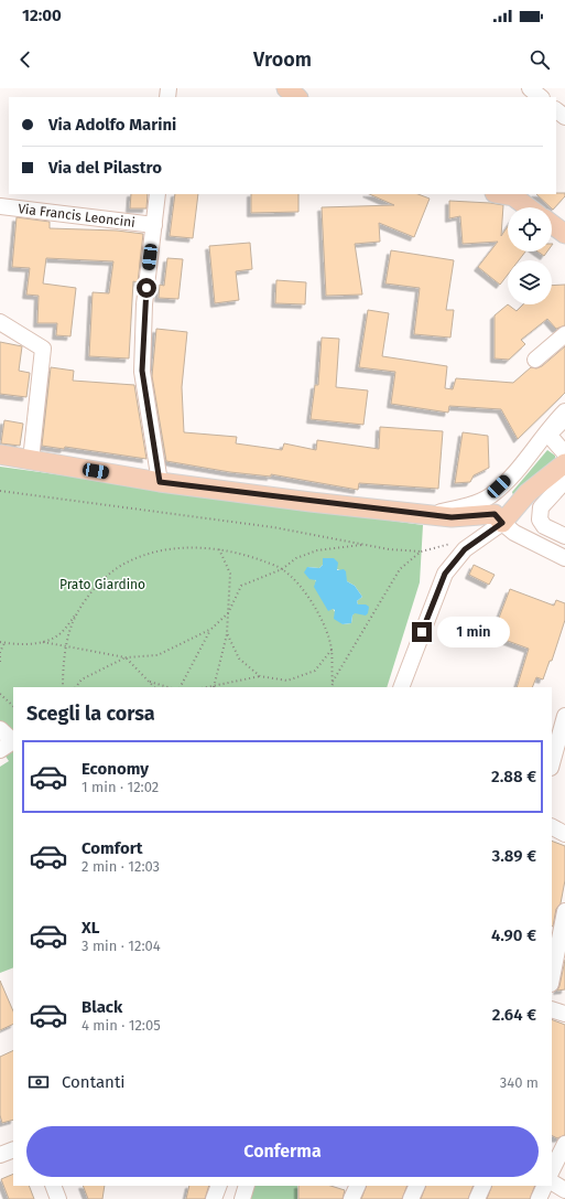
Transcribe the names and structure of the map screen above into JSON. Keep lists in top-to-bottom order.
{
  "streets": {
    "street": ["Via Francis Leoncini"]
  },
  "parks": ["Prato Giardino"],
  "page": {
    "status": "12:00",
    "header": "Vroom",
    "banner": ["Via Adolfo Marini", "Via del Pilastro"],
    "bubble": "1 min",
    "heading": "Scegli la corsa",
    "list": [
      {
        "name": "Economy",
        "note": "1 min · 12:02",
        "value": "2.88 €"
      },
      {
        "name": "Comfort",
        "note": "2 min · 12:03",
        "value": "3.89 €"
      },
      {
        "name": "XL",
        "note": "3 min · 12:04",
        "value": "4.90 €"
      },
      {
        "name": "Black",
        "note": "4 min · 12:05",
        "value": "2.64 €"
      }
    ],
    "pay": ["Contanti", "340 m"],
    "buttons": "Conferma"
  }
}
